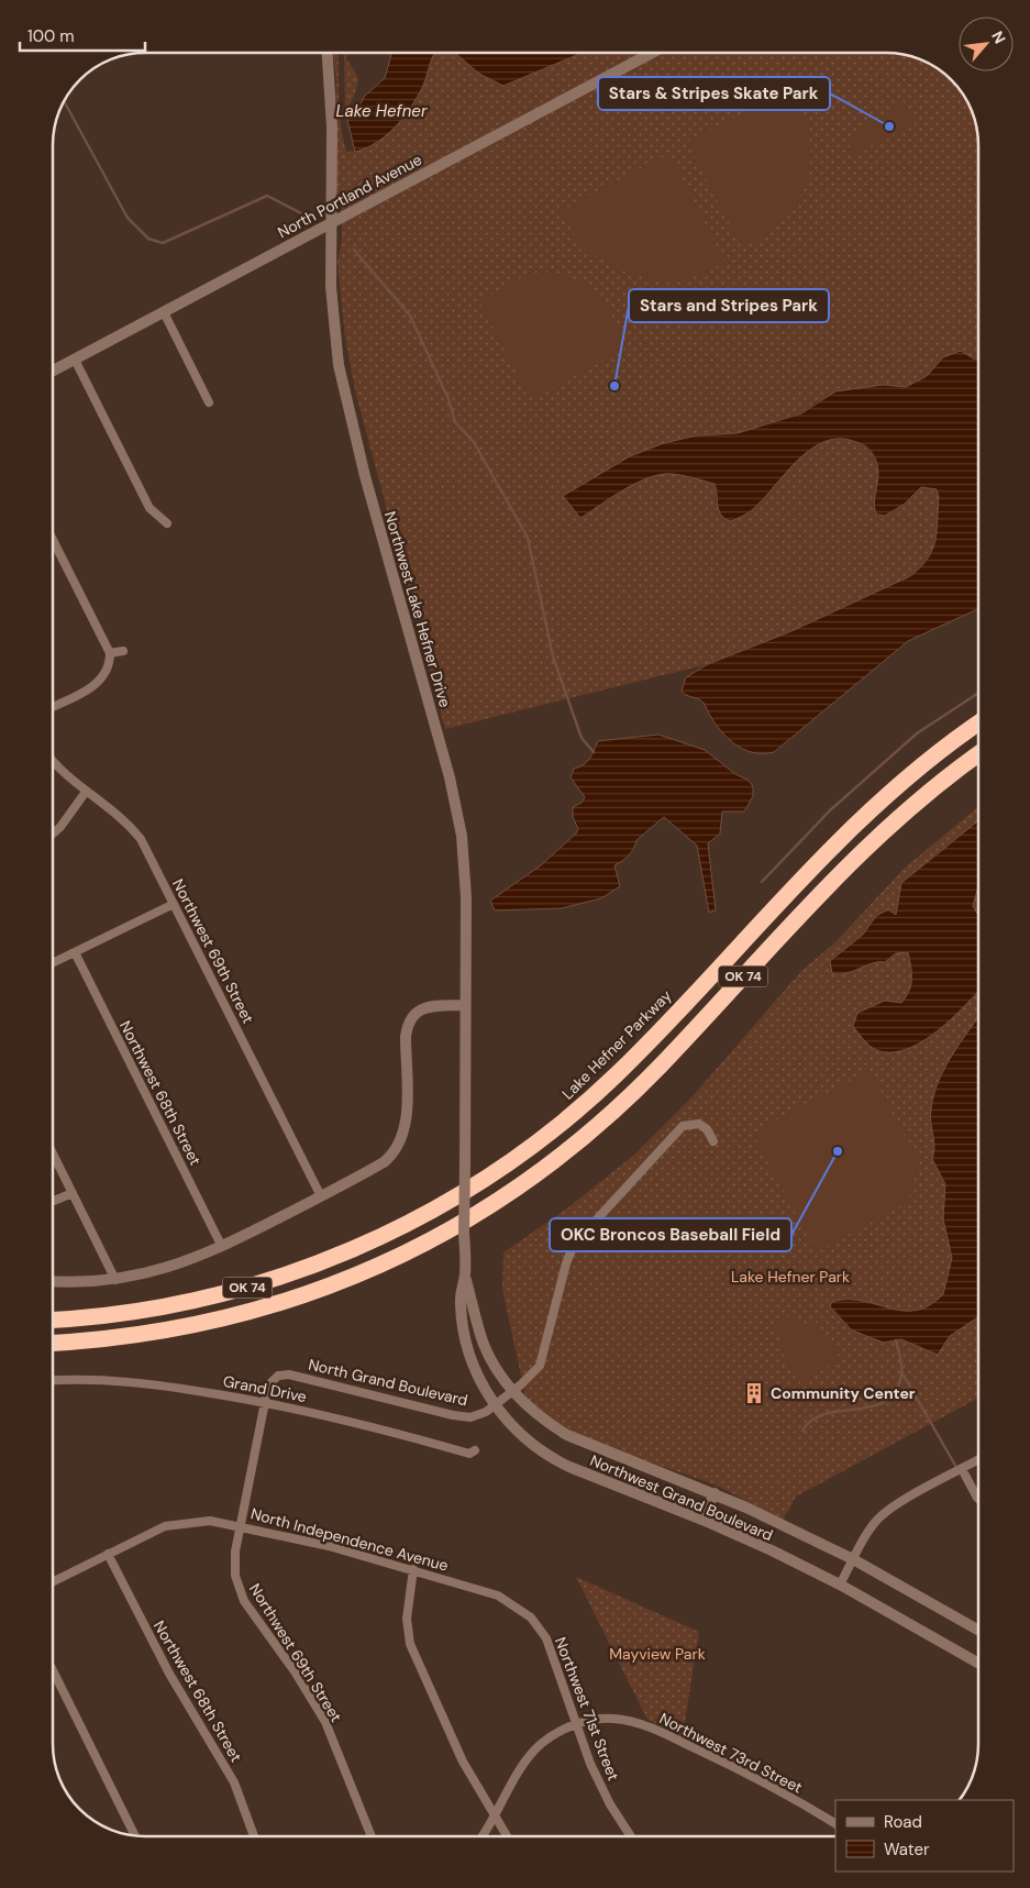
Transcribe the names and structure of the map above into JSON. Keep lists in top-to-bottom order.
{
  "streets": {
    "highway": ["OK 74", "Lake Hefner Parkway"],
    "street": [
      "North Portland Avenue",
      "Northwest Lake Hefner Drive",
      "Northwest 69th Street",
      "Northwest 68th Street",
      "North Grand Boulevard",
      "Grand Drive",
      "Northwest Grand Boulevard",
      "North Independence Avenue",
      "Northwest 71st Street",
      "Northwest 73rd Street"
    ]
  },
  "crossings": [
    ["North Portland Avenue", "Northwest Lake Hefner Drive"],
    ["Northwest Lake Hefner Drive", "Northwest Grand Boulevard"],
    ["Northwest 69th Street", "North Grand Boulevard"],
    ["Northwest 69th Street", "Grand Drive"],
    ["Northwest 69th Street", "North Independence Avenue"],
    ["Northwest 68th Street", "North Independence Avenue"],
    ["North Grand Boulevard", "Grand Drive"],
    ["North Grand Boulevard", "Northwest Grand Boulevard"],
    ["North Independence Avenue", "Northwest 71st Street"],
    ["Northwest 71st Street", "Northwest 73rd Street"]
  ],
  "water": ["Lake Hefner"],
  "parks": ["Lake Hefner Park", "Mayview Park"],
  "places": {
    "other": ["Stars & Stripes Skate Park", "Stars and Stripes Park", "OKC Broncos Baseball Field"],
    "building": ["Community Center"]
  },
  "legend": ["Road", "Water"],
  "scale_bar": "100 m",
  "north": "top right"
}
